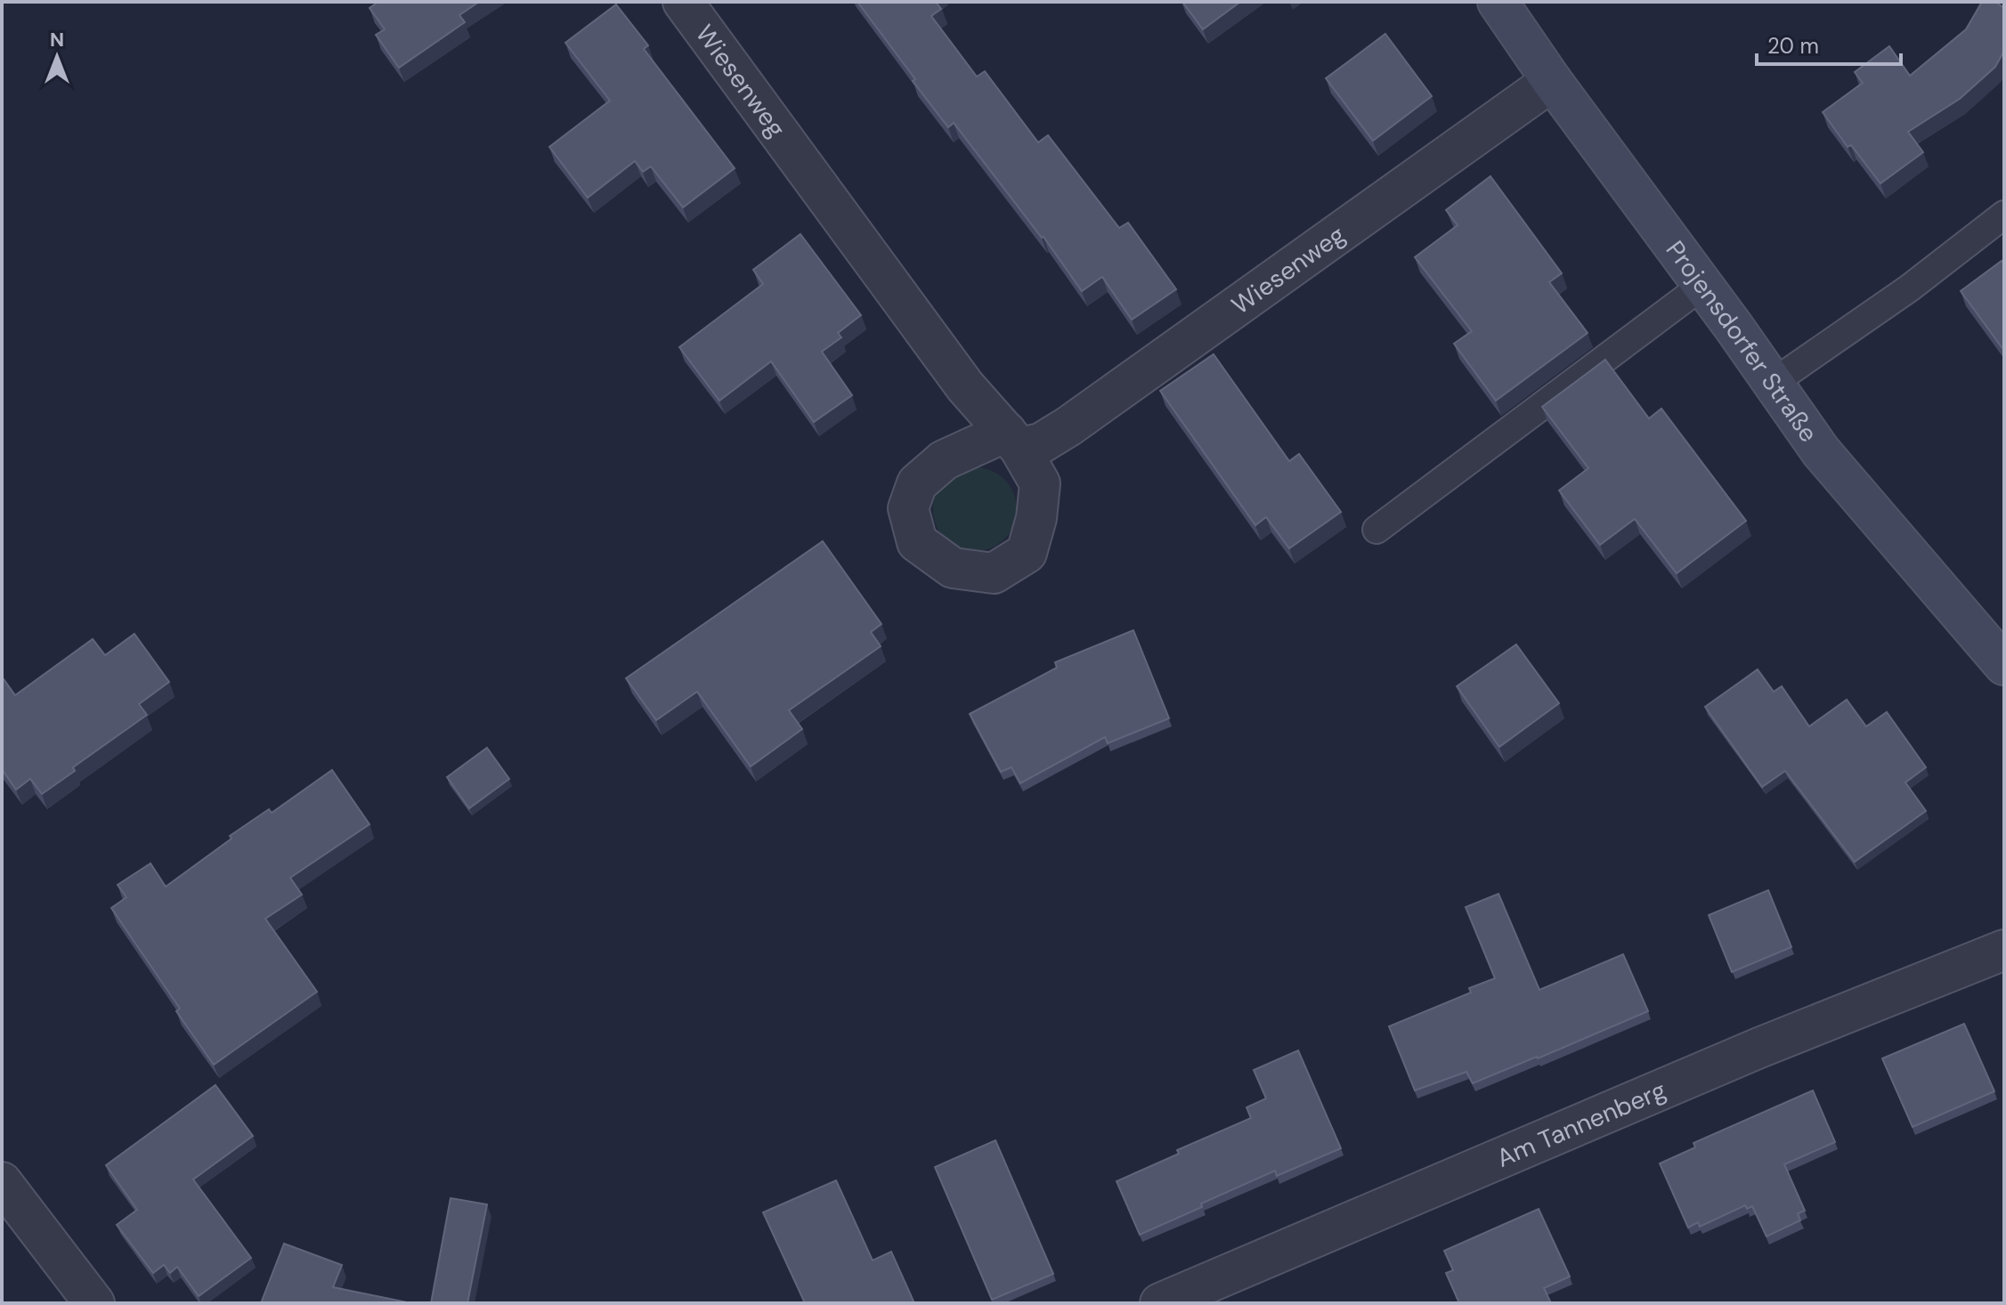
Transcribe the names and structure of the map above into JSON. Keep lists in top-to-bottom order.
{
  "streets": {
    "street": ["Wiesenweg", "Projensdorfer Straße", "Am Tannenberg"]
  },
  "crossings": [
    ["Wiesenweg", "Projensdorfer Straße"]
  ],
  "scale_bar": "20 m",
  "north": "top"
}
